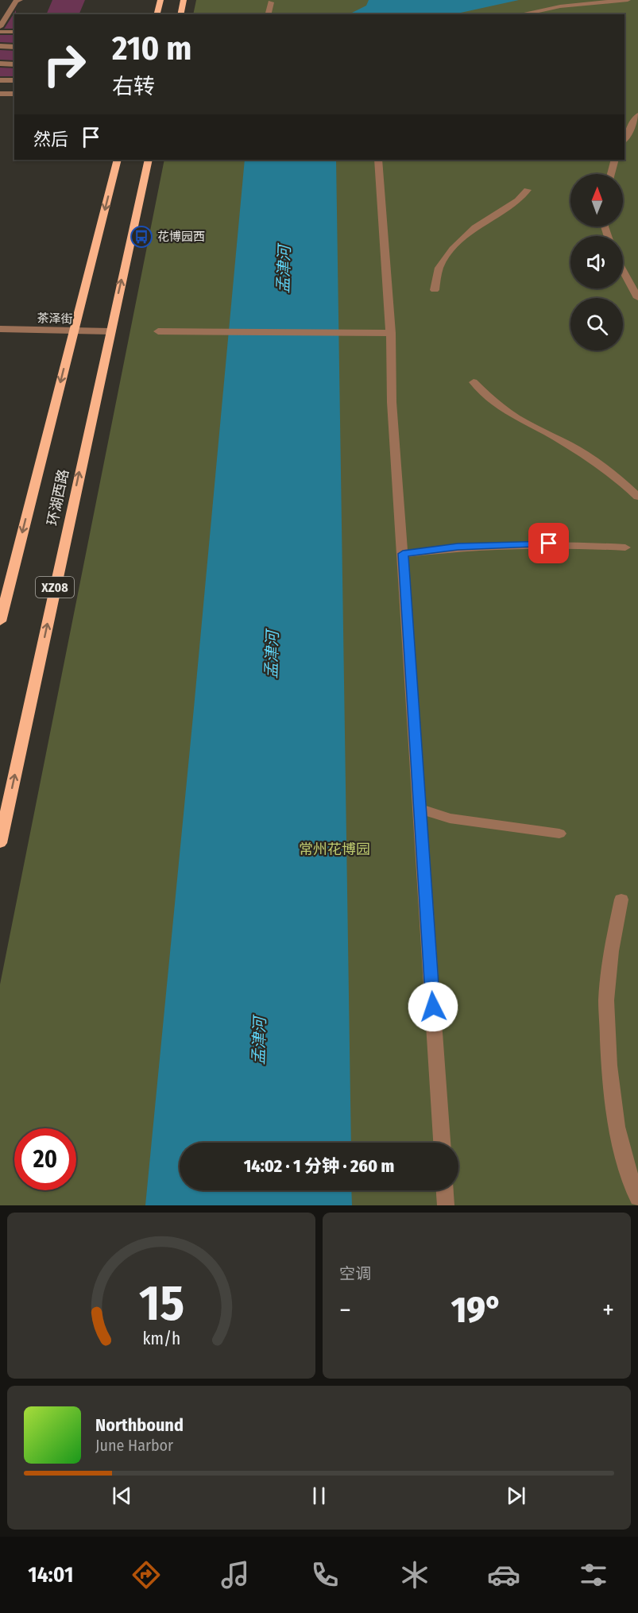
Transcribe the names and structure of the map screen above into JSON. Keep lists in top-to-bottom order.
{
  "streets": {
    "main road": ["环湖西路", "XZ08"],
    "street": ["茶泽街"]
  },
  "crossings": [
    ["茶泽街", "环湖西路"]
  ],
  "water": ["孟津河"],
  "parks": ["常州花博园"],
  "places": {
    "bus stop": ["花博园西"]
  },
  "north": "top",
  "page": {
    "turn": ["210 m", "右转"],
    "then": "然后",
    "limit": "20",
    "trip": "14:02 · 1 分钟 · 260 m",
    "tile": "空调",
    "heat": ["−", "19°", "+"],
    "song": ["Northbound", "June Harbor"],
    "tabs": "14:01",
    "gauge": ["15", "km/h"]
  }
}
